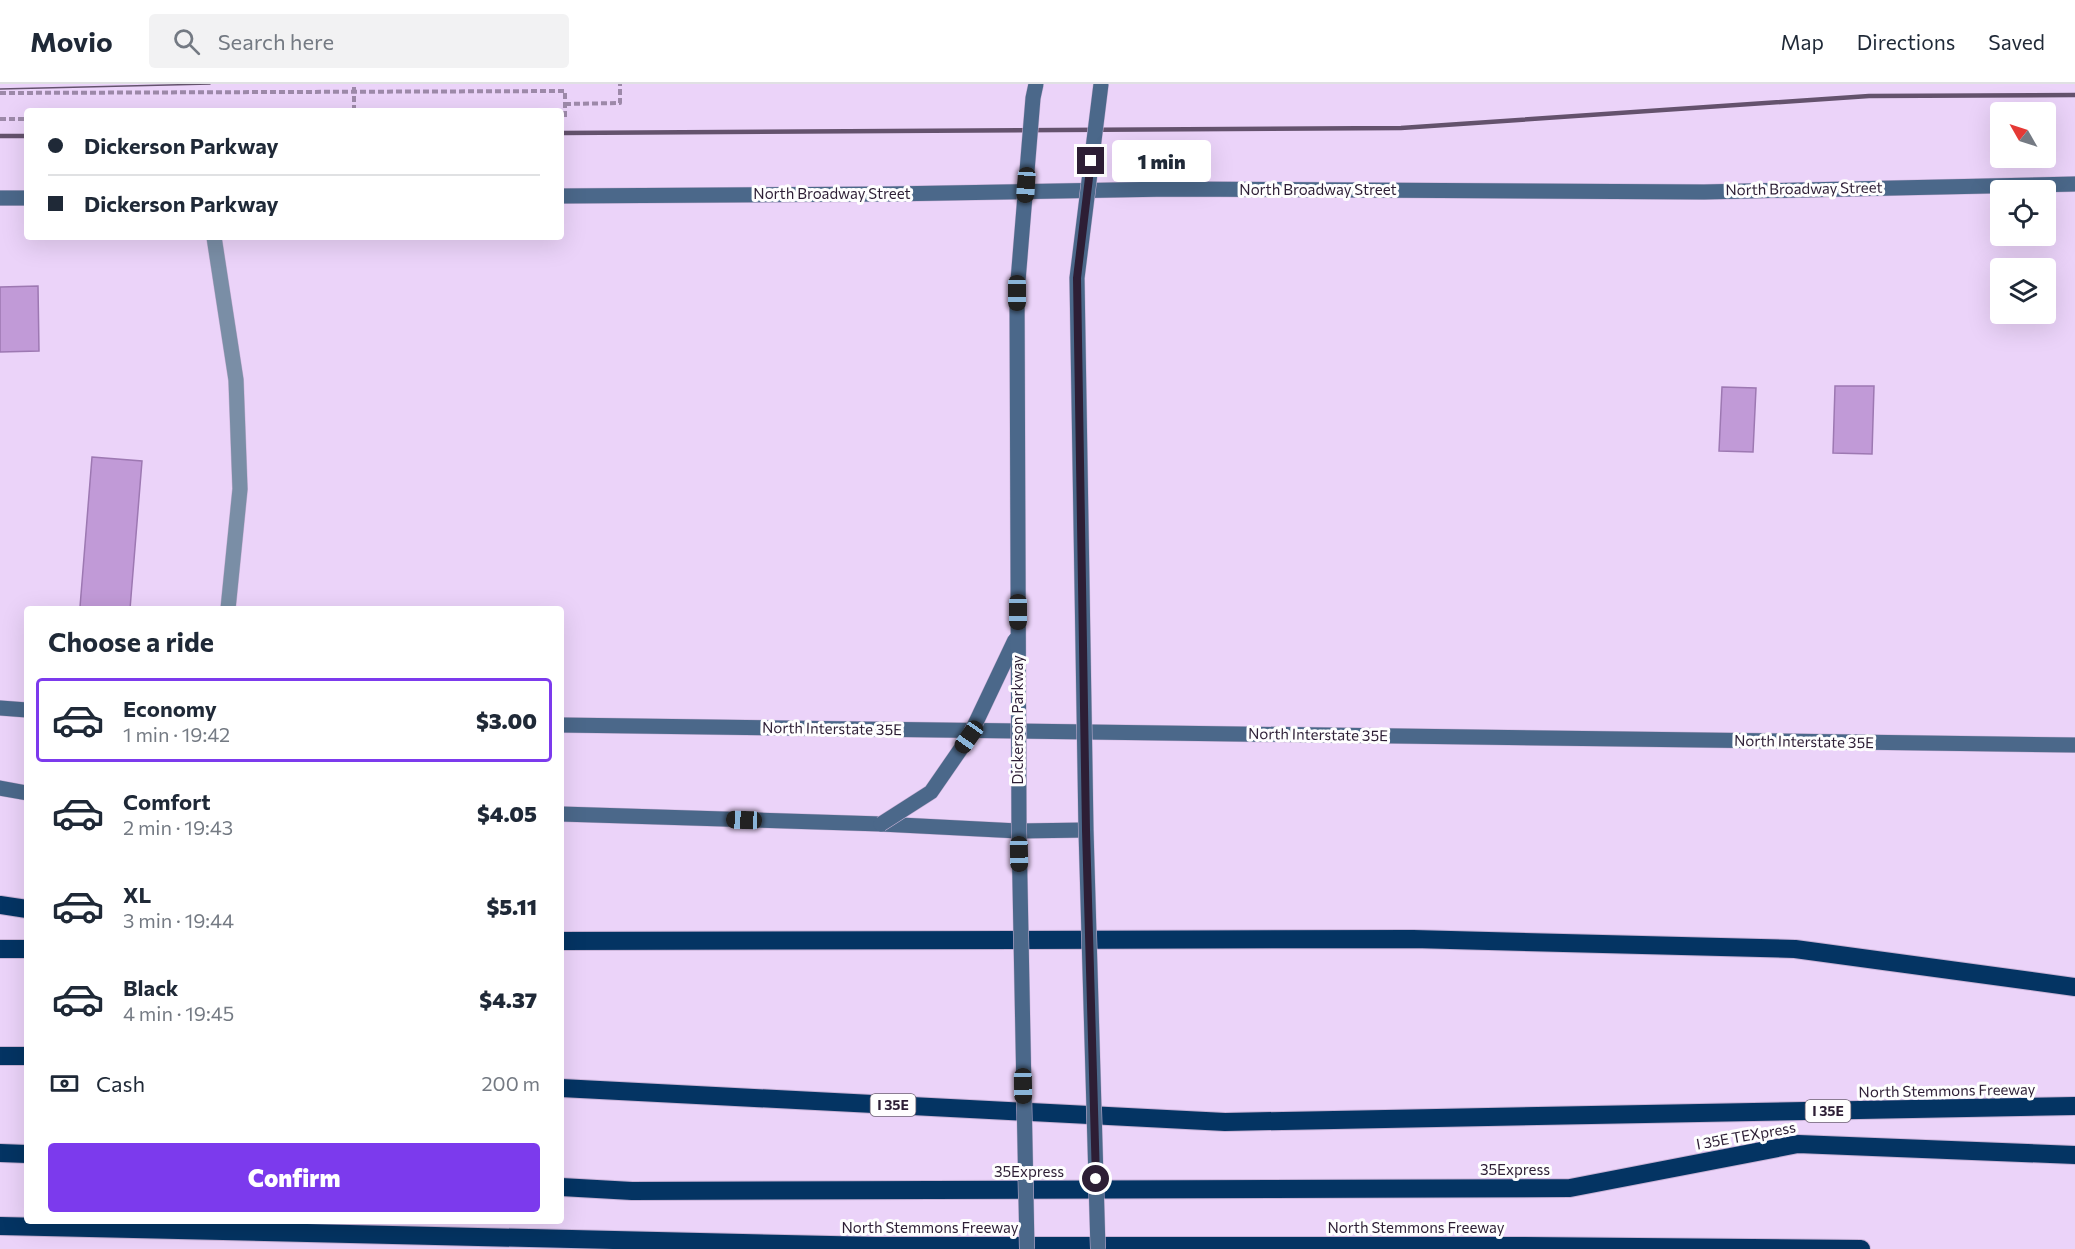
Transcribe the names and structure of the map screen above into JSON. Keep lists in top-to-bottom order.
{
  "streets": {
    "highway": [
      "North Stemmons Freeway",
      "I 35E",
      "I 35E TEXpress",
      "35Express"
    ],
    "street": ["North Broadway Street", "Dickerson Parkway", "North Interstate 35E"]
  },
  "crossings": [
    ["I 35E TEXpress", "35Express"]
  ],
  "north": "top left",
  "page": {
    "header": "Movio",
    "search": "Search here",
    "nav": ["Map", "Directions", "Saved"],
    "banner": ["Dickerson Parkway", "Dickerson Parkway"],
    "bubble": "1 min",
    "heading": "Choose a ride",
    "list": [
      {
        "name": "Economy",
        "note": "1 min · 19:42",
        "value": "$3.00"
      },
      {
        "name": "Comfort",
        "note": "2 min · 19:43",
        "value": "$4.05"
      },
      {
        "name": "XL",
        "note": "3 min · 19:44",
        "value": "$5.11"
      },
      {
        "name": "Black",
        "note": "4 min · 19:45",
        "value": "$4.37"
      }
    ],
    "pay": ["Cash", "200 m"],
    "buttons": "Confirm"
  }
}
